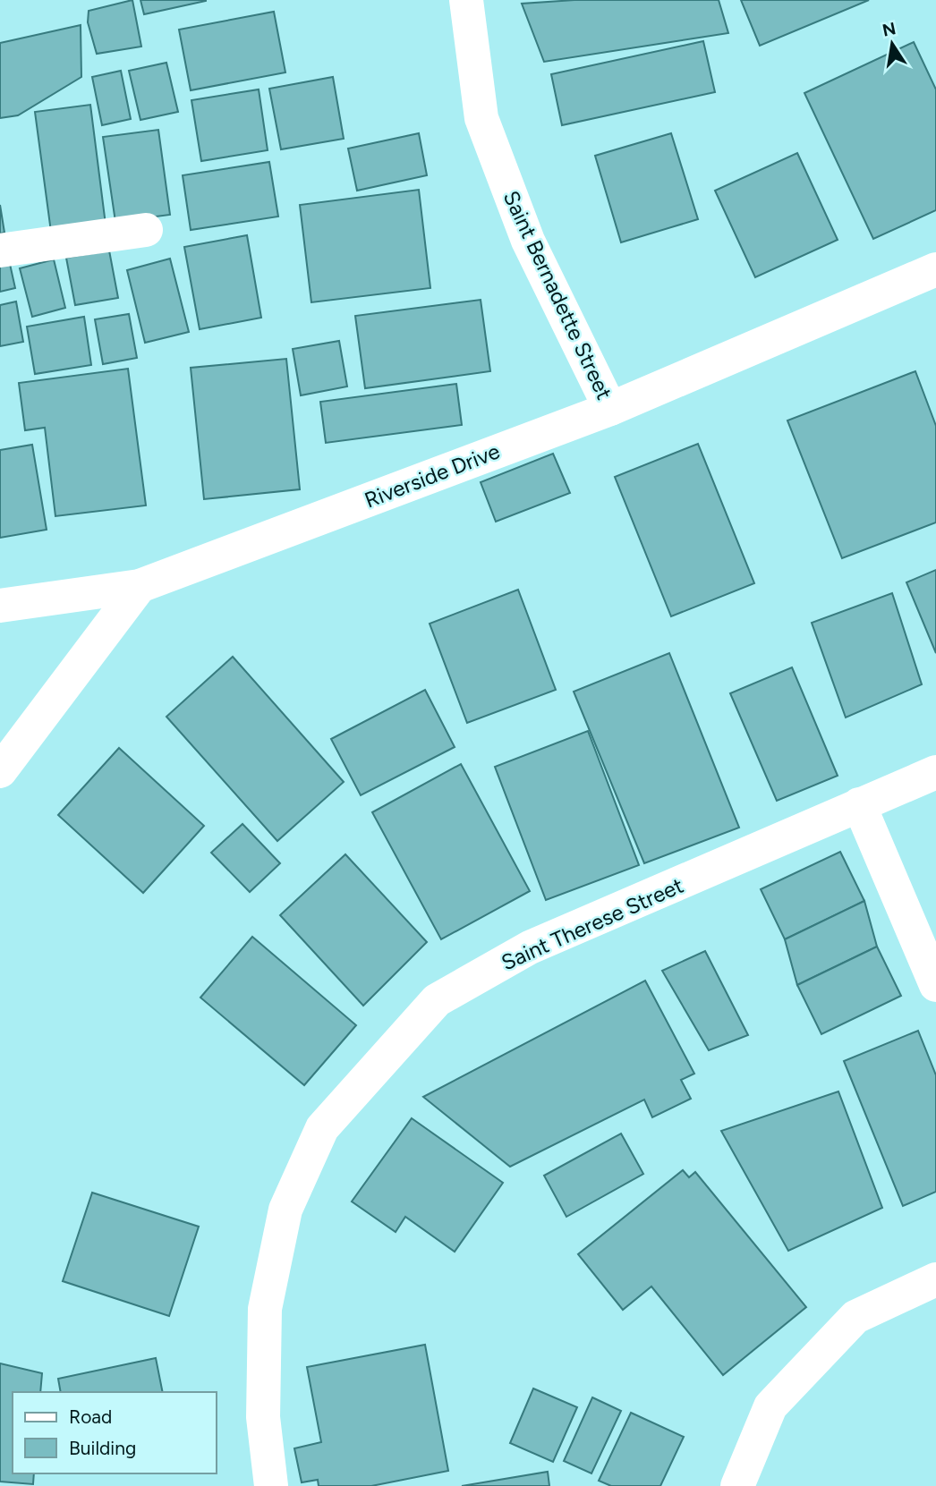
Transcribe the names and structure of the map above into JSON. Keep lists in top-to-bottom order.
{
  "streets": {
    "street": ["Saint Bernadette Street", "Riverside Drive", "Saint Therese Street"]
  },
  "crossings": [
    ["Saint Bernadette Street", "Riverside Drive"]
  ],
  "legend": ["Road", "Building"],
  "north": "top"
}
